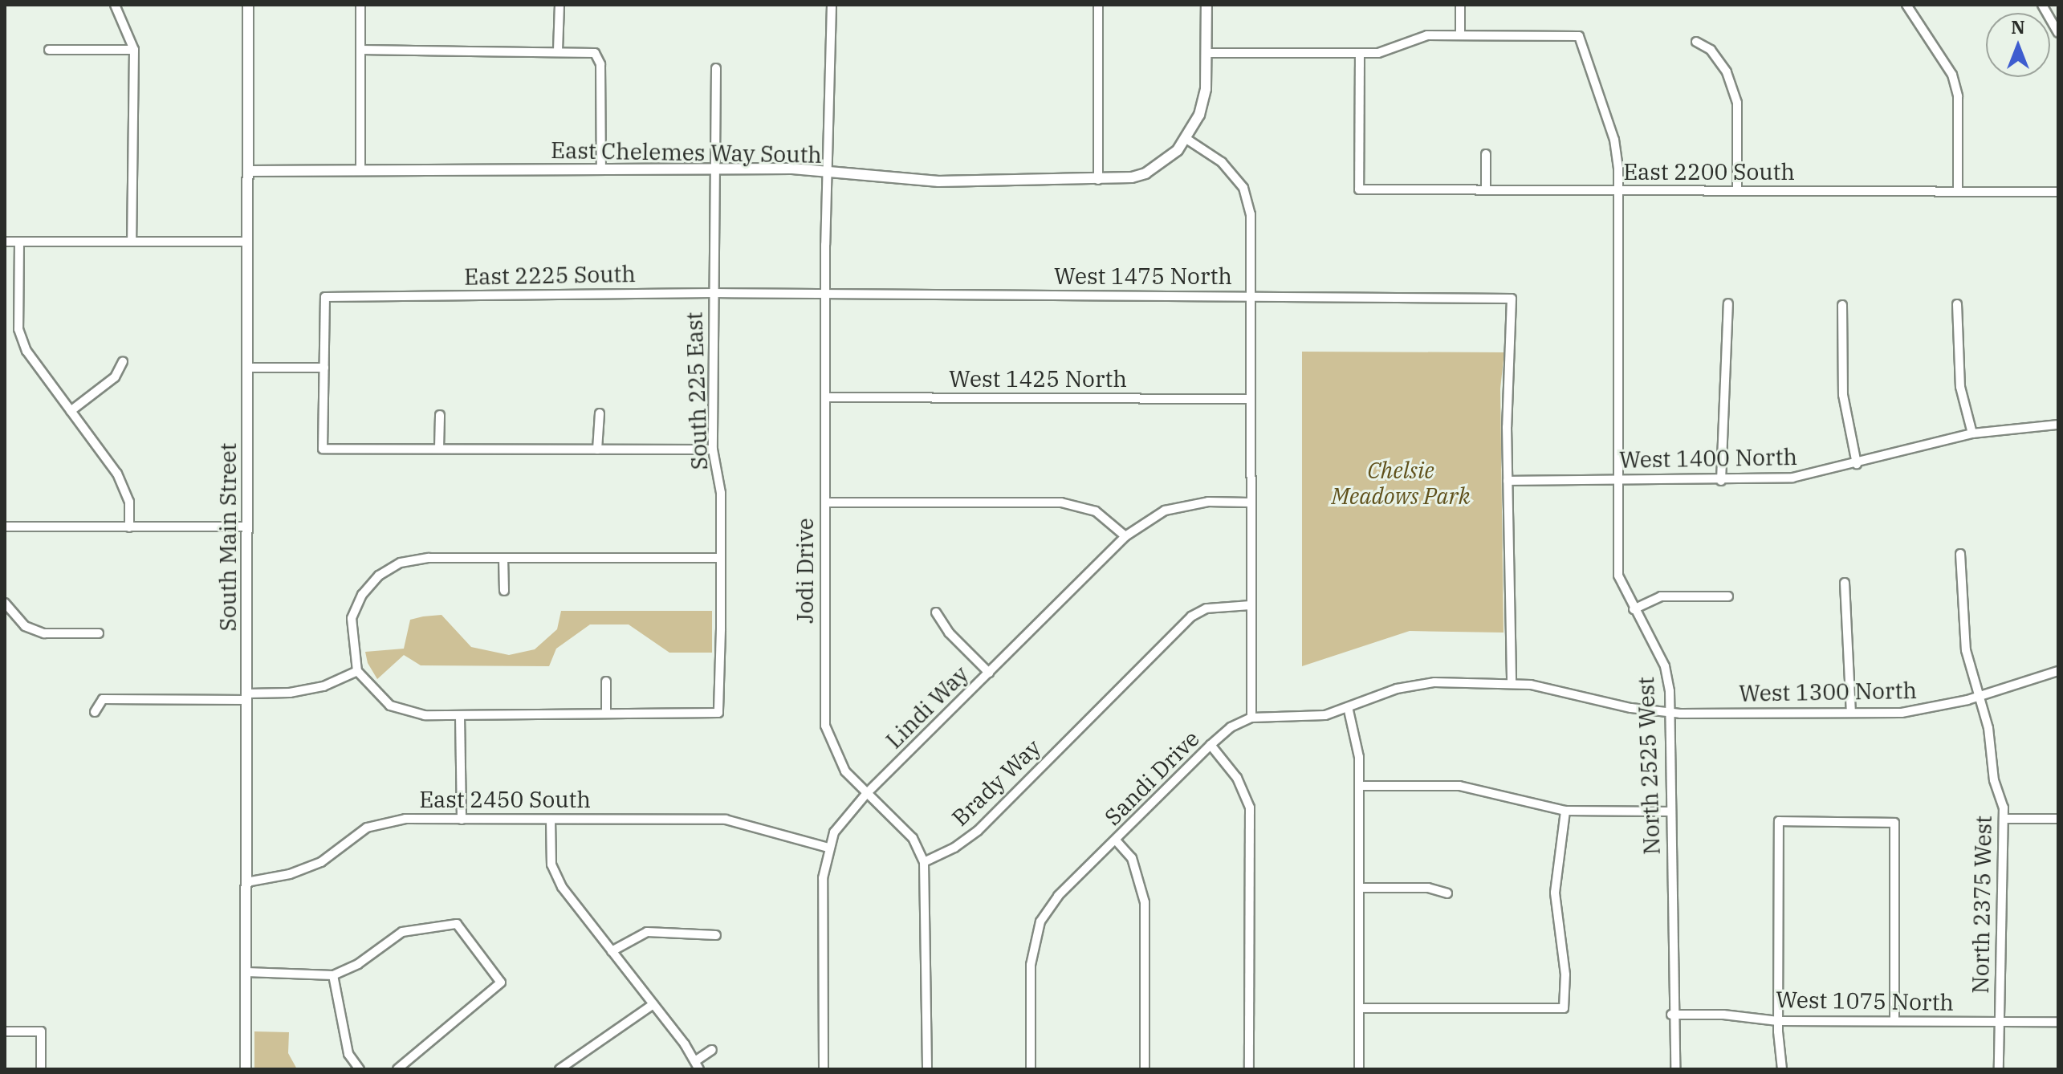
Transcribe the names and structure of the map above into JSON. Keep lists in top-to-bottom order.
{
  "streets": {
    "street": [
      "East Chelemes Way South",
      "East 2200 South",
      "East 2225 South",
      "West 1475 North",
      "West 1425 North",
      "South 225 East",
      "West 1400 North",
      "South Main Street",
      "Jodi Drive",
      "West 1300 North",
      "Lindi Way",
      "North 2525 West",
      "Sandi Drive",
      "Brady Way",
      "East 2450 South",
      "North 2375 West",
      "West 1075 North"
    ]
  },
  "crossings": [
    ["East Chelemes Way South", "South 225 East"],
    ["East Chelemes Way South", "South Main Street"],
    ["East Chelemes Way South", "Jodi Drive"],
    ["East 2200 South", "North 2525 West"],
    ["East 2225 South", "West 1475 North"],
    ["East 2225 South", "South 225 East"],
    ["West 1475 North", "West 1400 North"],
    ["West 1475 North", "Jodi Drive"],
    ["West 1425 North", "Jodi Drive"],
    ["West 1400 North", "North 2525 West"],
    ["South Main Street", "East 2450 South"],
    ["Jodi Drive", "Lindi Way"],
    ["Jodi Drive", "Brady Way"],
    ["West 1300 North", "North 2525 West"],
    ["West 1300 North", "Sandi Drive"],
    ["West 1300 North", "North 2375 West"],
    ["Lindi Way", "East 2450 South"],
    ["North 2525 West", "West 1075 North"],
    ["North 2375 West", "West 1075 North"]
  ],
  "parks": ["Chelsie Meadows Park"],
  "north": "top"
}
